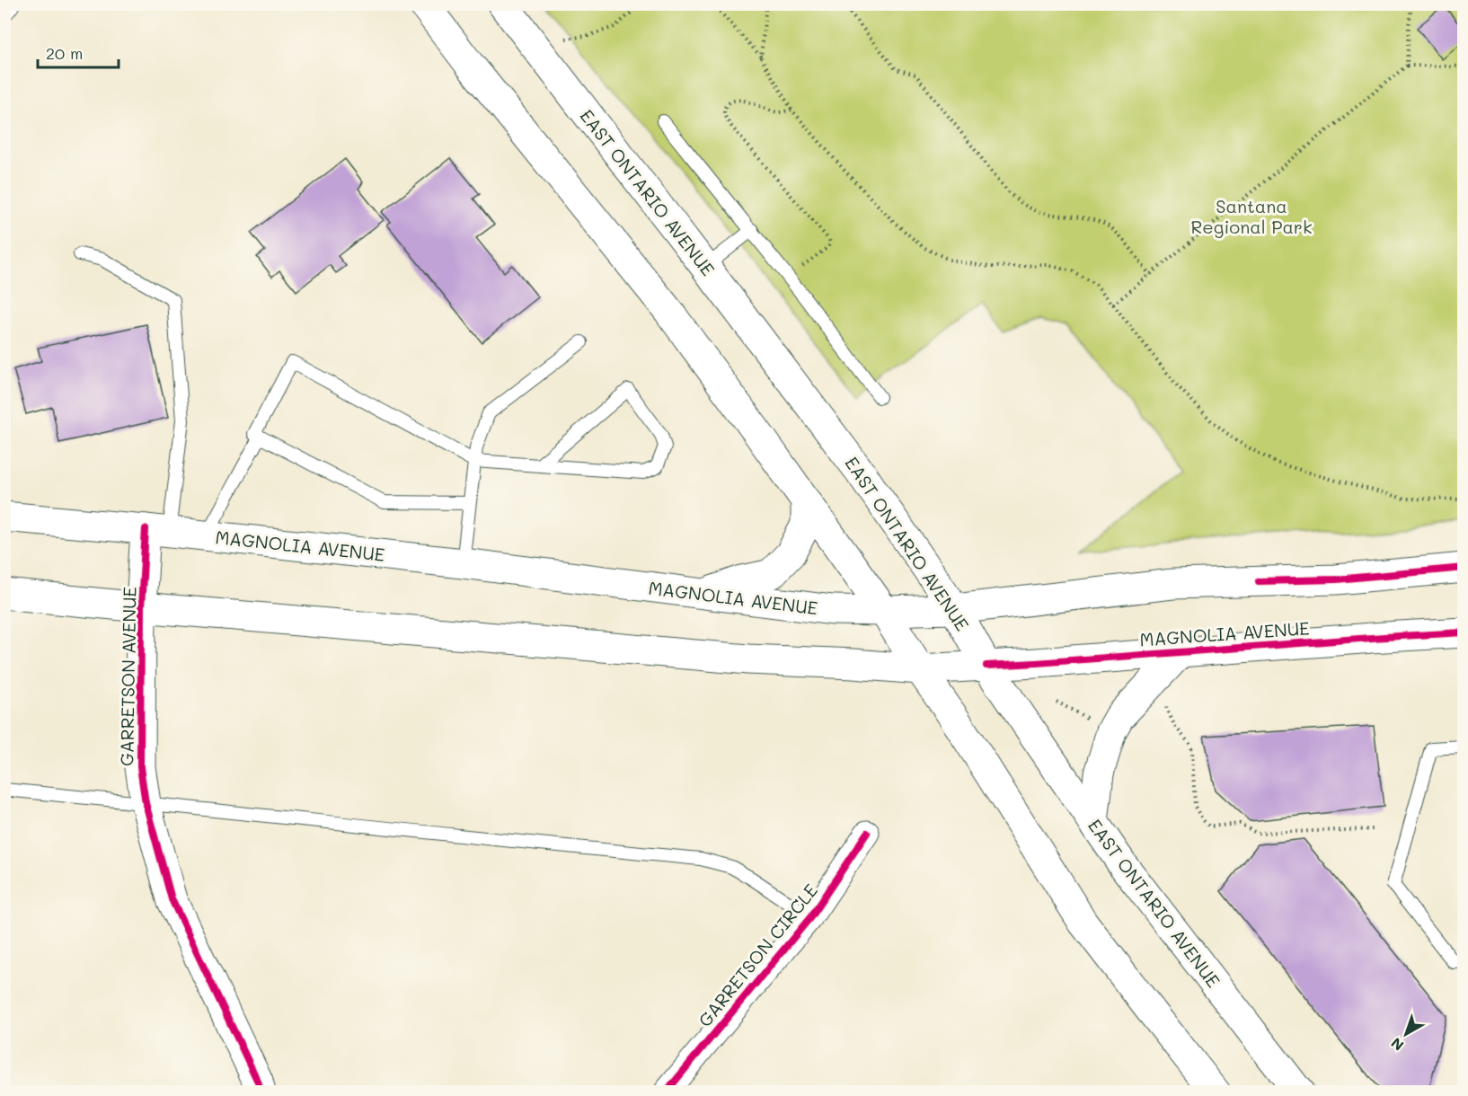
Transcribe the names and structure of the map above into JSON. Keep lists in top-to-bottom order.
{
  "streets": {
    "main road": ["EAST ONTARIO AVENUE", "MAGNOLIA AVENUE", "GARRETSON AVENUE"],
    "street": ["GARRETSON CIRCLE"]
  },
  "crossings": [
    ["EAST ONTARIO AVENUE", "MAGNOLIA AVENUE"],
    ["MAGNOLIA AVENUE", "GARRETSON AVENUE"]
  ],
  "parks": ["Santana Regional Park"],
  "scale_bar": "20 m",
  "north": "bottom left"
}
